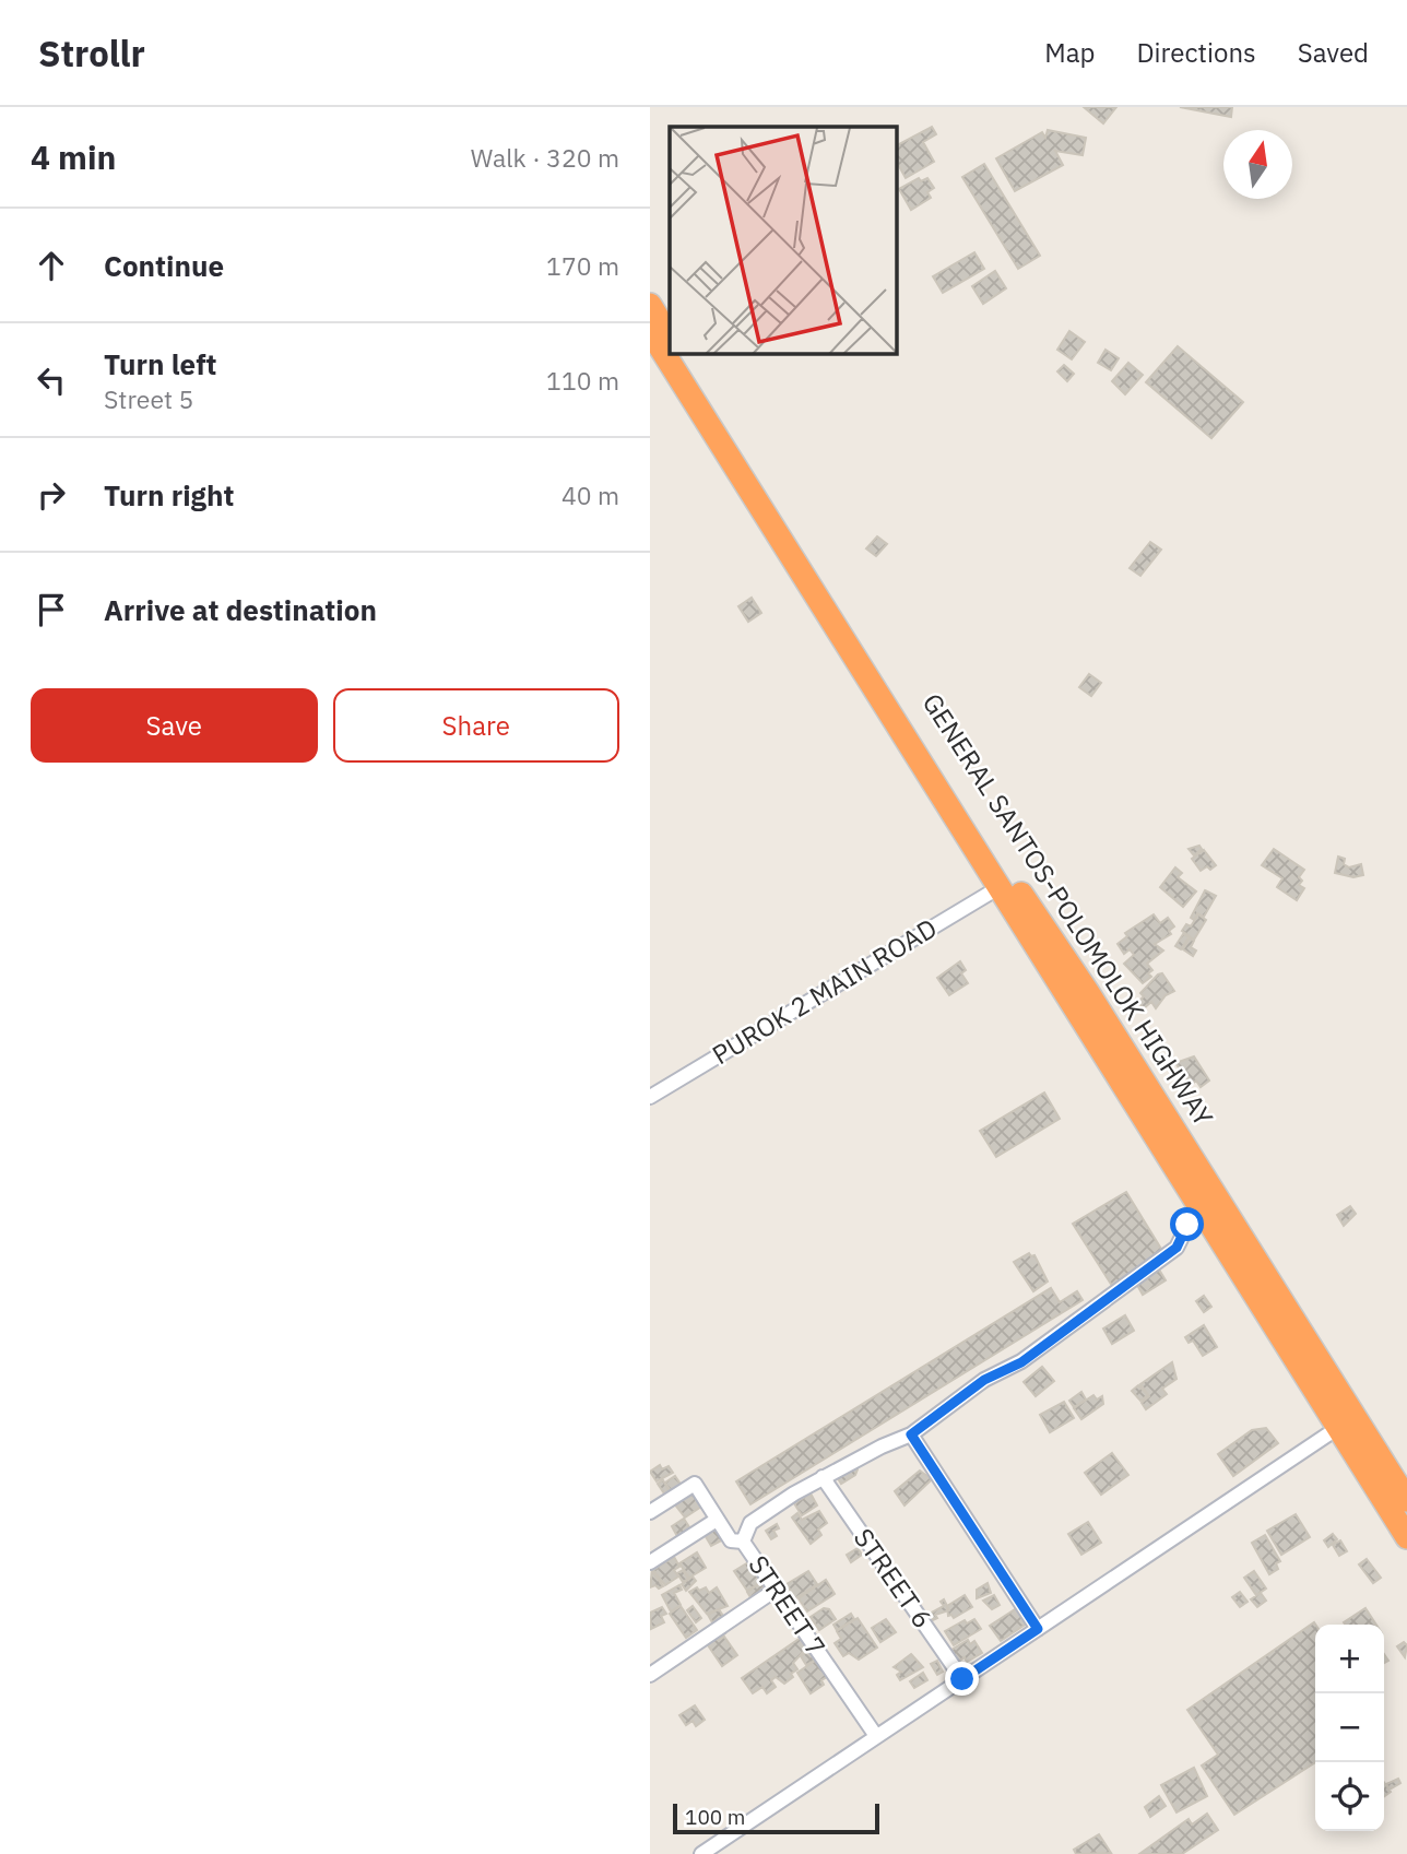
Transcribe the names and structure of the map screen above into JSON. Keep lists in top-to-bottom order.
{
  "streets": {
    "highway": ["GENERAL SANTOS-POLOMOLOK HIGHWAY"],
    "street": ["PUROK 2 MAIN ROAD", "STREET 6", "STREET 7"]
  },
  "scale_bar": "100 m",
  "north": "top",
  "page": {
    "header": "Strollr",
    "nav": ["Map", "Directions", "Saved"],
    "heading": ["4 min", "Walk · 320 m"],
    "list": [
      ["Continue", "170 m"],
      ["Turn left", "Street 5", "110 m"],
      ["Turn right", "40 m"],
      "Arrive at destination"
    ],
    "buttons": ["Save", "Share"],
    "map_buttons": ["+", "−"],
    "scale": "100 m"
  }
}
